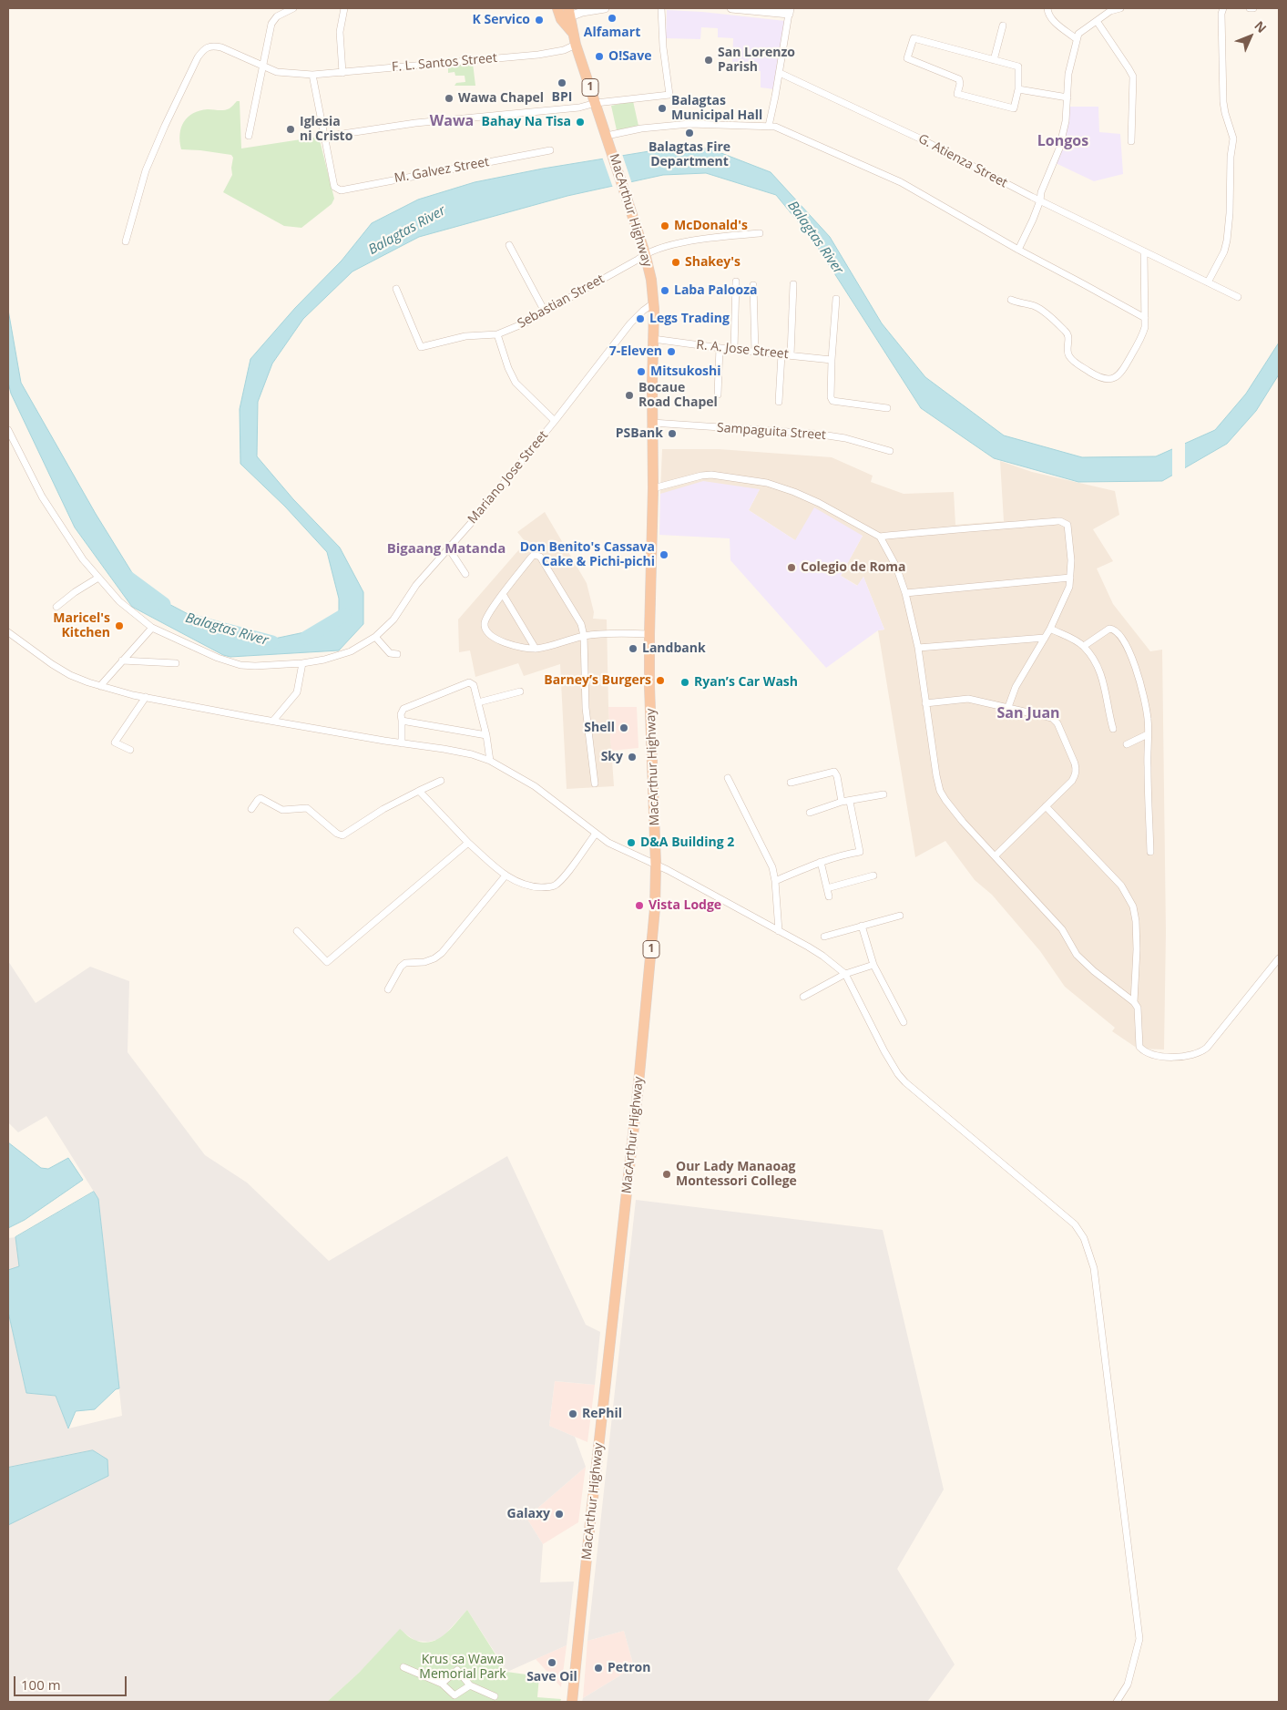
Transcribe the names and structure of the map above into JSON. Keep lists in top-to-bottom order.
{
  "streets": {
    "highway": ["1", "MacArthur Highway"],
    "street": [
      "F. L. Santos Street",
      "G. Atienza Street",
      "M. Galvez Street",
      "Sebastian Street",
      "R. A. Jose Street",
      "Sampaguita Street",
      "Mariano Jose Street"
    ]
  },
  "crossings": [
    ["F. L. Santos Street", "MacArthur Highway"],
    ["MacArthur Highway", "Sebastian Street"],
    ["MacArthur Highway", "R. A. Jose Street"],
    ["MacArthur Highway", "Sampaguita Street"],
    ["MacArthur Highway", "Mariano Jose Street"]
  ],
  "districts": [
    "Wawa",
    "Longos",
    "Bigaang Matanda",
    "San Juan"
  ],
  "water": ["Balagtas River"],
  "parks": ["Krus sa Wawa Memorial Park"],
  "places": [
    "Alfamart",
    "K Servico",
    "O!Save",
    "San Lorenzo Parish",
    "BPI",
    "Wawa Chapel",
    "Balagtas Municipal Hall",
    "Bahay Na Tisa",
    "Iglesia ni Cristo",
    "Balagtas Fire Department",
    "McDonald's",
    "Shakey's",
    "Laba Palooza",
    "Legs Trading",
    "7-Eleven",
    "Mitsukoshi",
    "Bocaue Road Chapel",
    "PSBank",
    "Don Benito's Cassava Cake & Pichi-pichi",
    "Colegio de Roma",
    "Maricel's Kitchen",
    "Landbank",
    "Barney’s Burgers",
    "Ryan’s Car Wash",
    "Shell",
    "Sky",
    "D&A Building 2",
    "Vista Lodge",
    "Our Lady Manaoag Montessori College",
    "RePhil",
    "Galaxy",
    "Save Oil",
    "Petron"
  ],
  "scale_bar": "100 m",
  "north": "top right"
}
